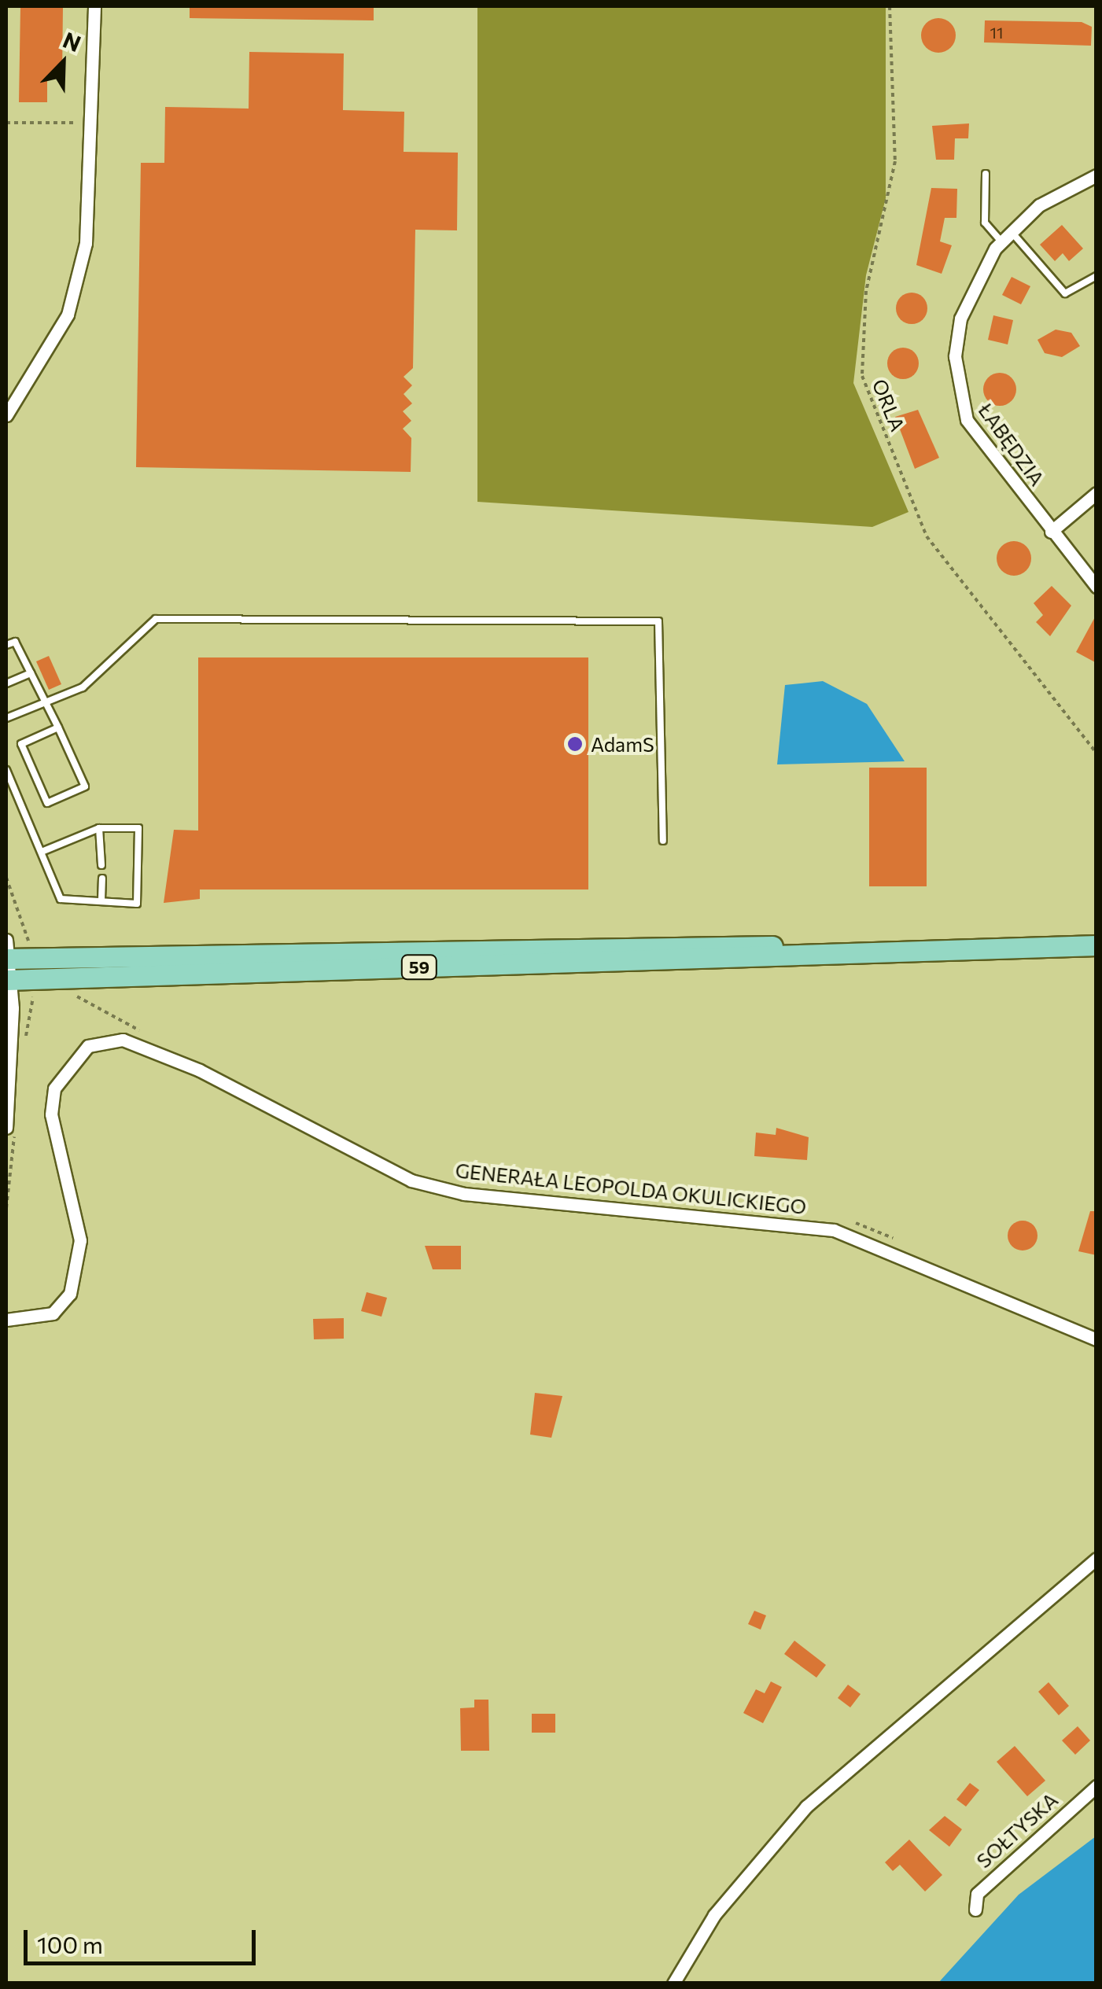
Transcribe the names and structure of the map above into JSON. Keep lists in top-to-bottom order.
{
  "streets": {
    "main road": ["59"],
    "street": ["ŁABĘDZIA", "GENERAŁA LEOPOLDA OKULICKIEGO", "SOŁTYSKA"],
    "path": ["ORLA"]
  },
  "places": ["AdamS"],
  "house_numbers": ["11"],
  "scale_bar": "100 m",
  "north": "top right"
}
